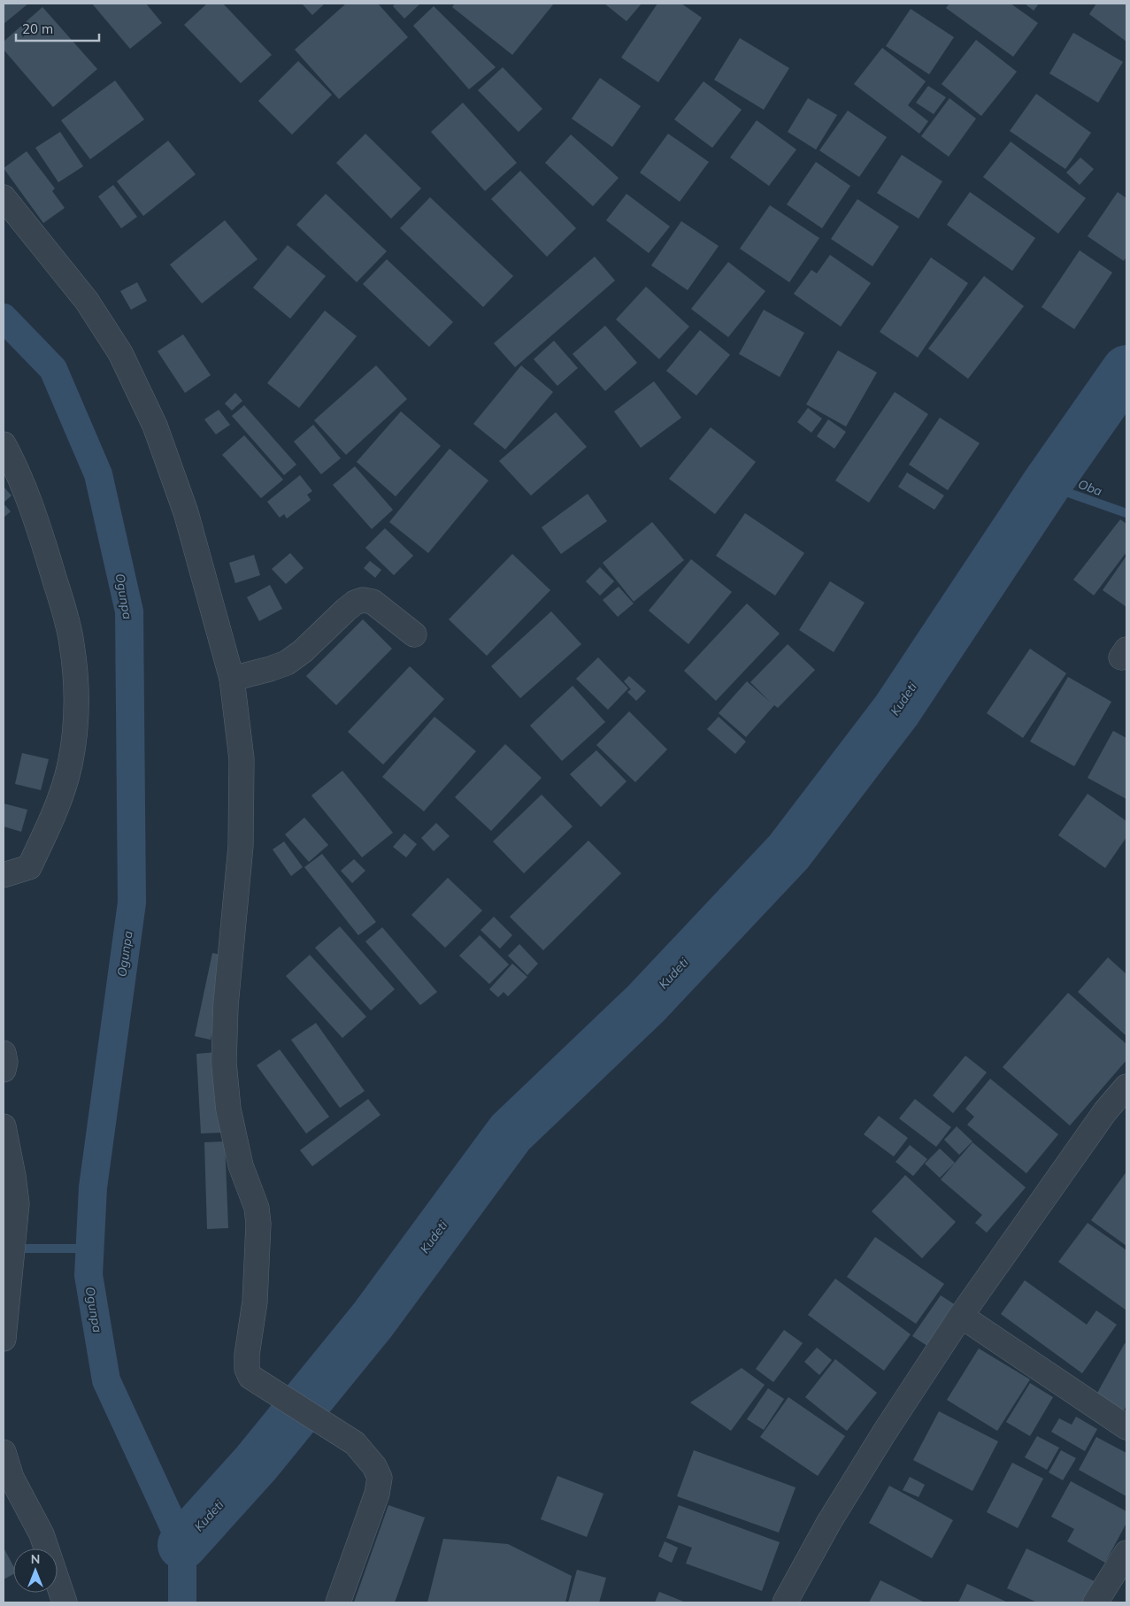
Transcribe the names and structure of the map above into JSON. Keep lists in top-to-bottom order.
{
  "water": ["Oba", "Ogunpa", "Kudeti"],
  "scale_bar": "20 m",
  "north": "top"
}
